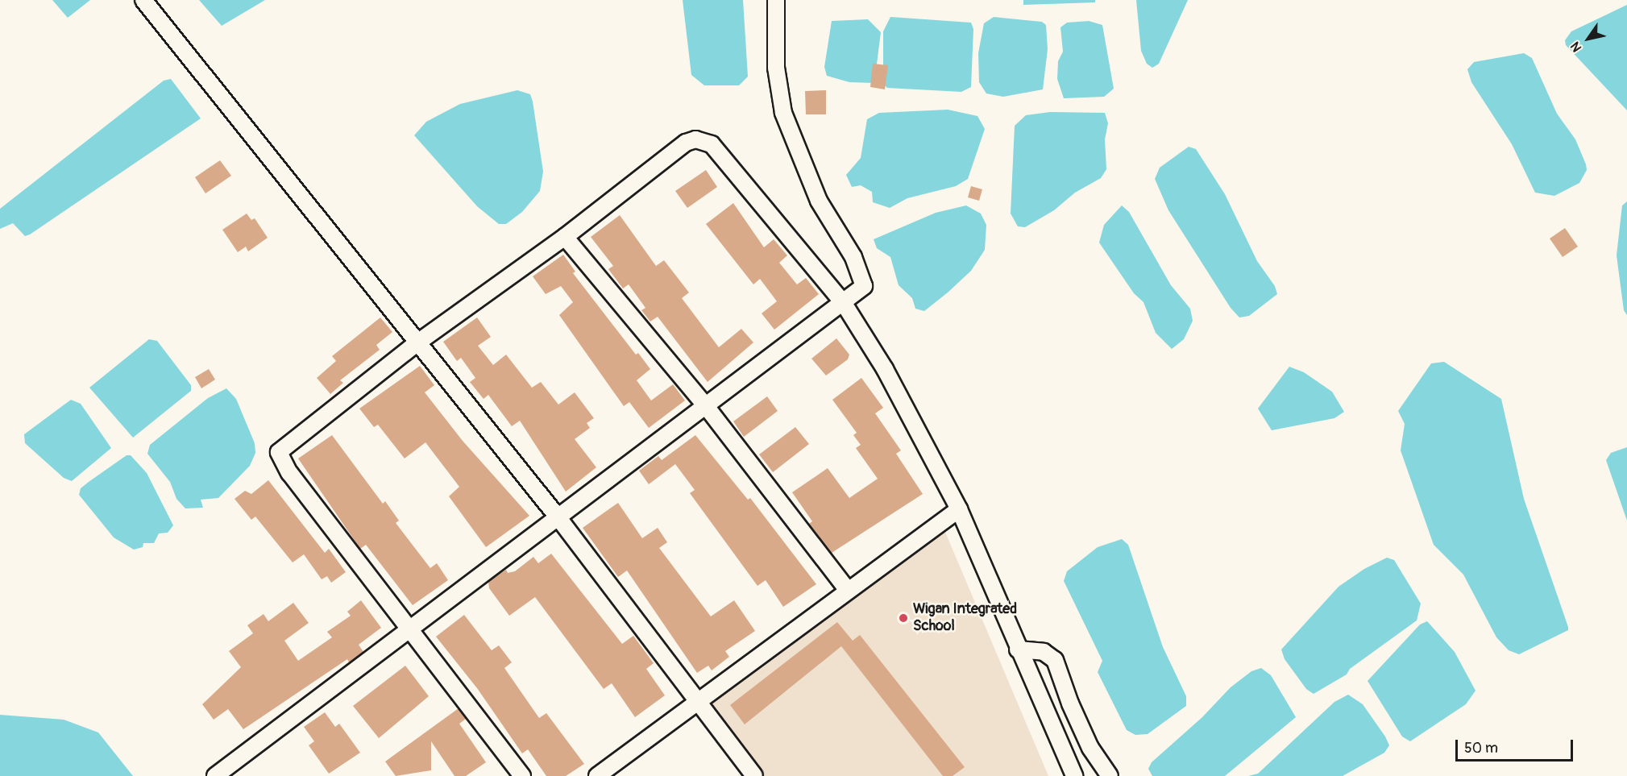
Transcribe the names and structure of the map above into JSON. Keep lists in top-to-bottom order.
{
  "places": ["Wigan Integrated School"],
  "scale_bar": "50 m",
  "north": "bottom left"
}
